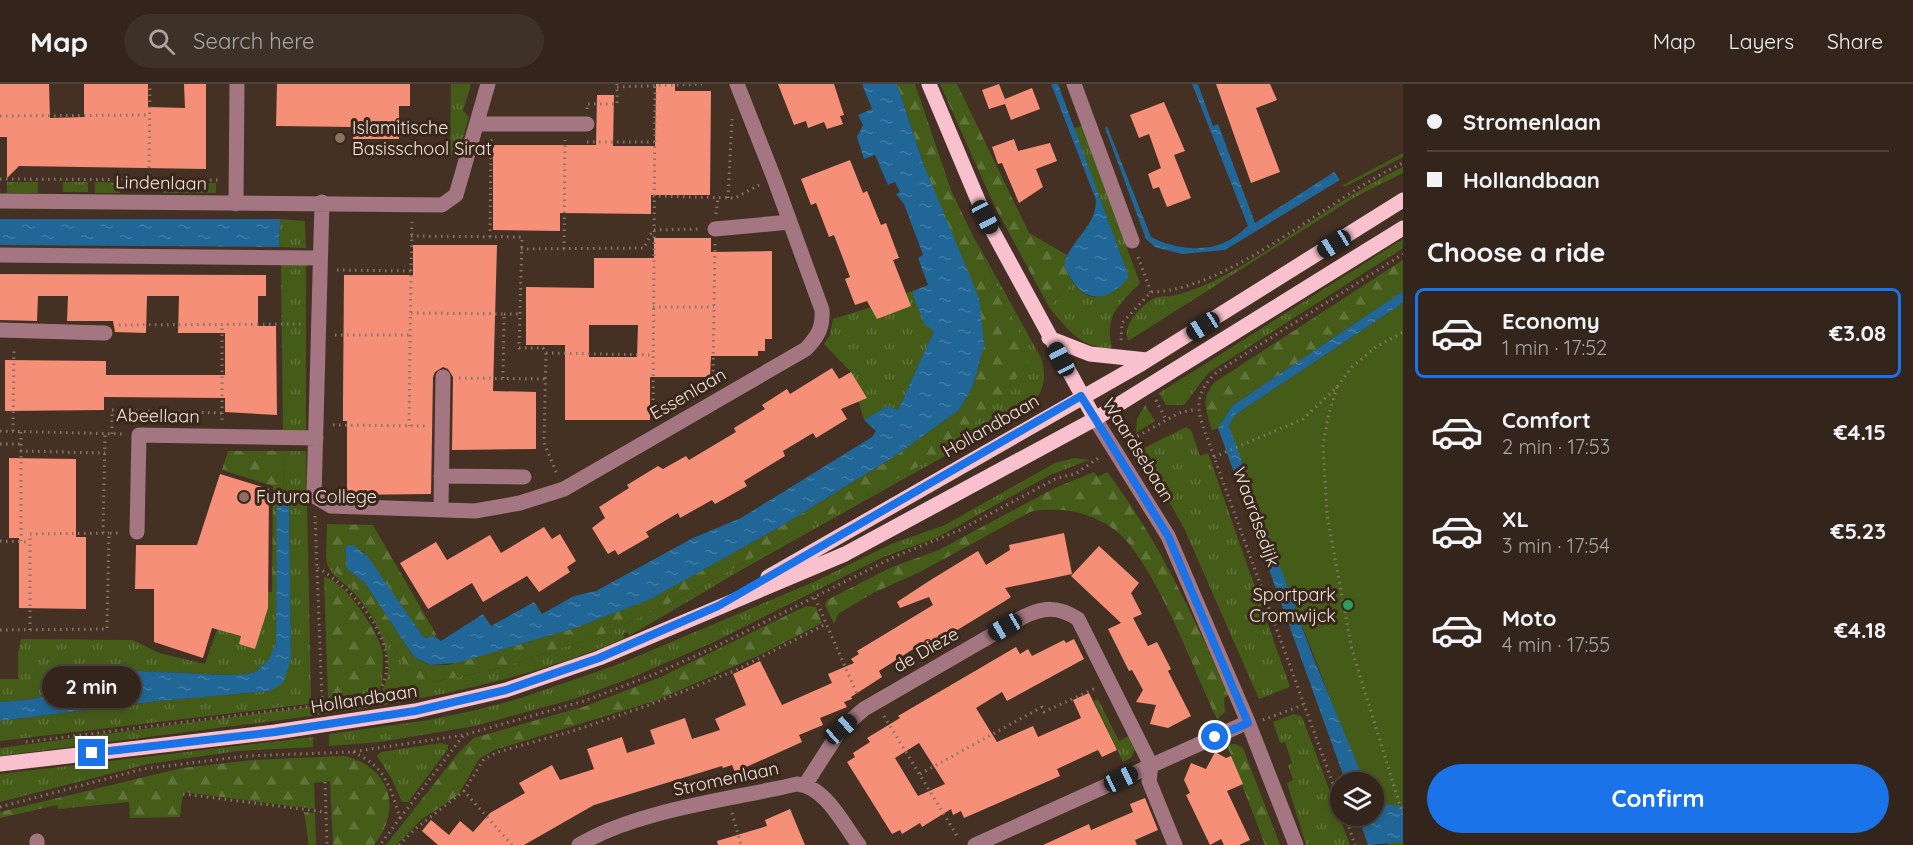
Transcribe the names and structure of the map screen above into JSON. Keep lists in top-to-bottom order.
{
  "streets": {
    "main road": ["Hollandbaan", "Waardsebaan"],
    "street": [
      "Lindenlaan",
      "Essenlaan",
      "Abeellaan",
      "de Dieze",
      "Stromenlaan"
    ],
    "path": ["Waardsedijk"]
  },
  "crossings": [
    ["Hollandbaan", "Waardsebaan"],
    ["de Dieze", "Stromenlaan"]
  ],
  "places": ["Islamitische Basisschool Sirat", "Futura College", "Sportpark Cromwijck"],
  "page": {
    "header": "Map",
    "search": "Search here",
    "nav": ["Map", "Layers", "Share"],
    "banner": ["Stromenlaan", "Hollandbaan"],
    "heading": "Choose a ride",
    "list": [
      {
        "name": "Economy",
        "note": "1 min · 17:52",
        "value": "€3.08"
      },
      {
        "name": "Comfort",
        "note": "2 min · 17:53",
        "value": "€4.15"
      },
      {
        "name": "XL",
        "note": "3 min · 17:54",
        "value": "€5.23"
      },
      {
        "name": "Moto",
        "note": "4 min · 17:55",
        "value": "€4.18"
      }
    ],
    "bubble": "2 min",
    "buttons": "Confirm"
  }
}
